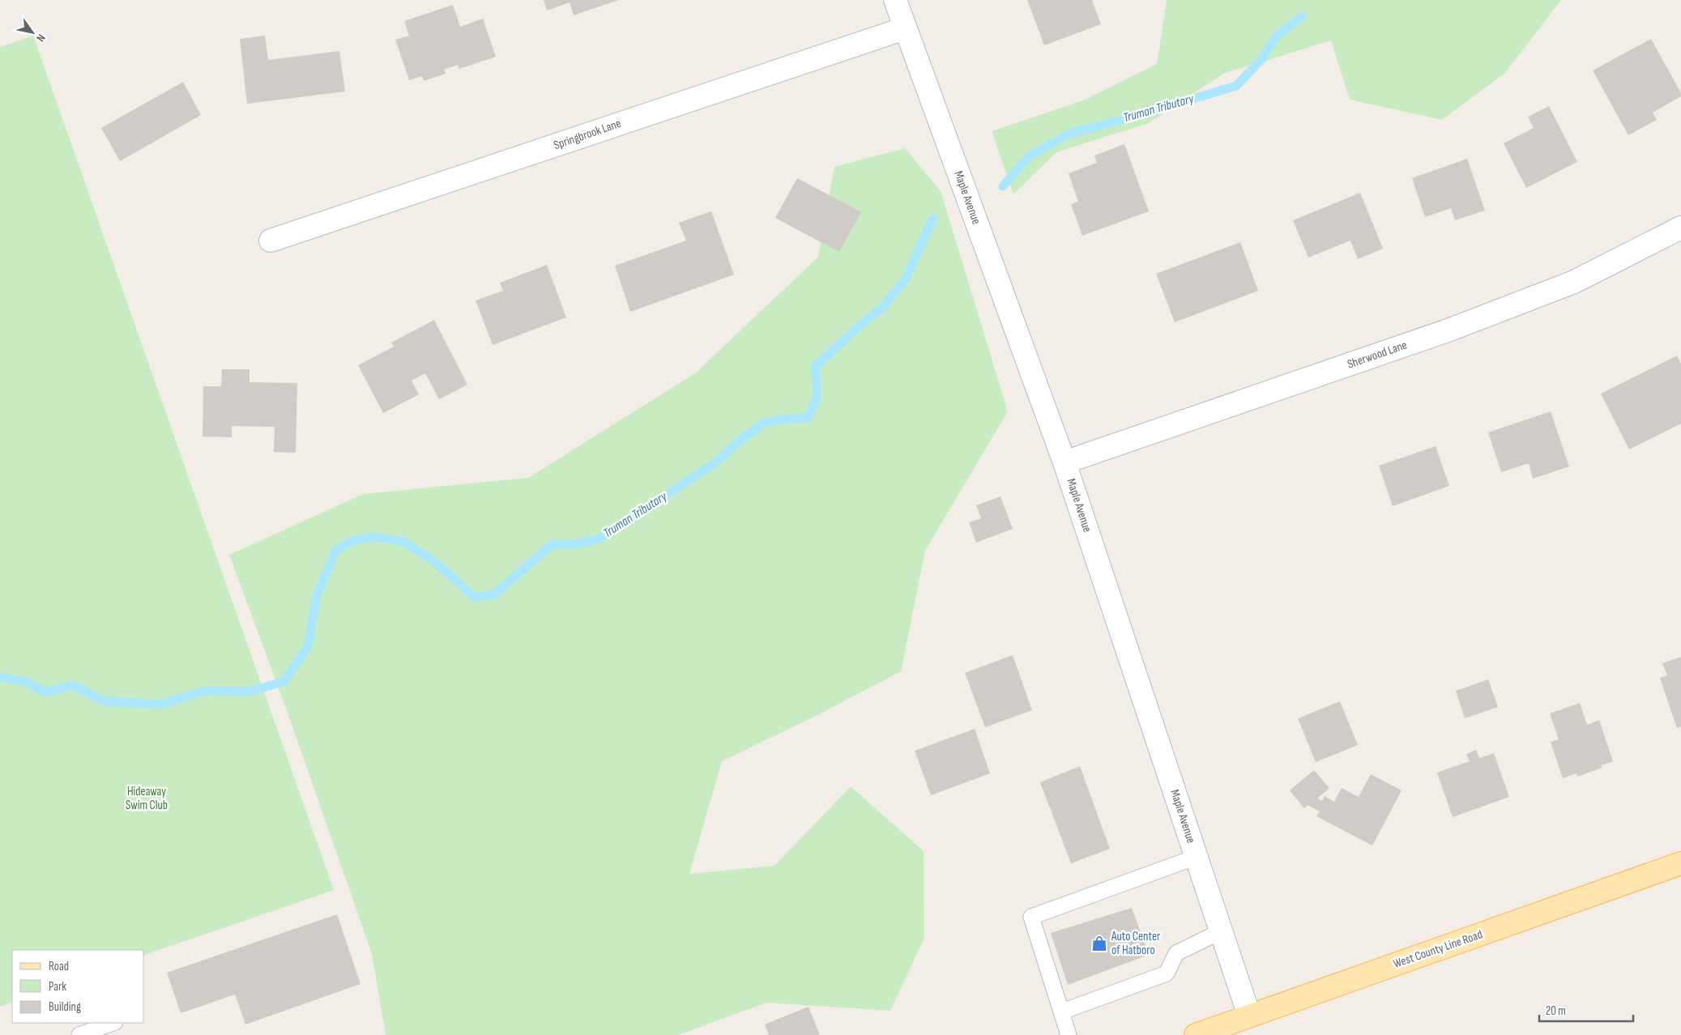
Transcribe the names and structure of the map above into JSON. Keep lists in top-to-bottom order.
{
  "streets": {
    "main road": ["West County Line Road"],
    "street": ["Springbrook Lane", "Maple Avenue", "Sherwood Lane"]
  },
  "crossings": [
    ["Springbrook Lane", "Maple Avenue"],
    ["Maple Avenue", "Sherwood Lane"],
    ["Maple Avenue", "West County Line Road"]
  ],
  "water": ["Truman Tributary"],
  "parks": ["Hideaway Swim Club"],
  "places": {
    "shop": ["Auto Center of Hatboro"]
  },
  "legend": ["Road", "Park", "Building"],
  "scale_bar": "20 m",
  "north": "bottom right"
}
